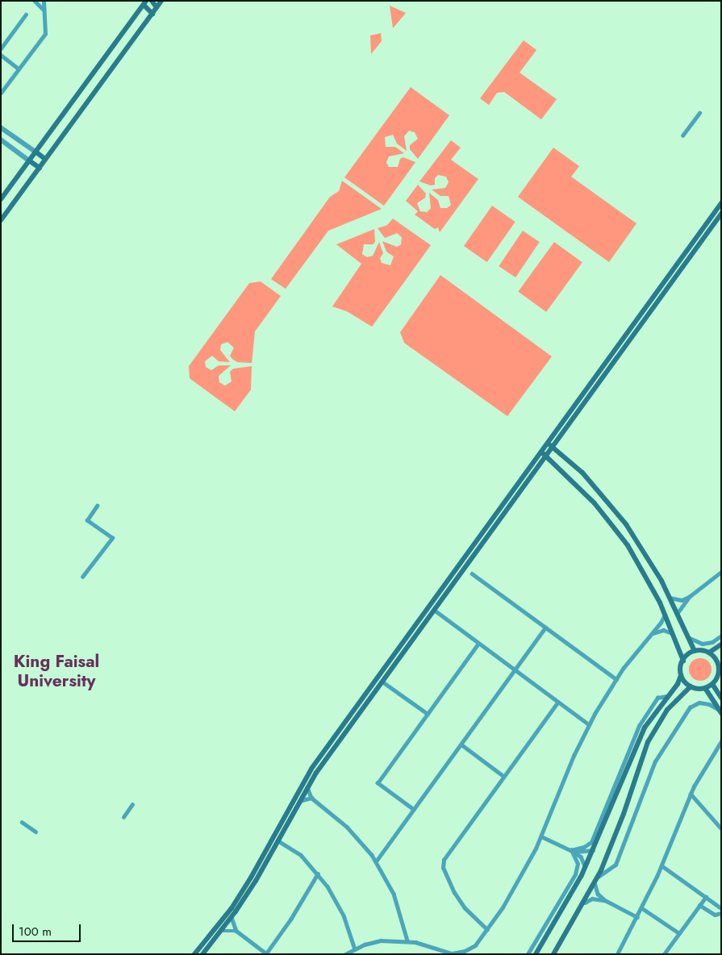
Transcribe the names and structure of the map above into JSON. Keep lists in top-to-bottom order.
{
  "districts": ["King Faisal University"],
  "scale_bar": "100 m"
}
